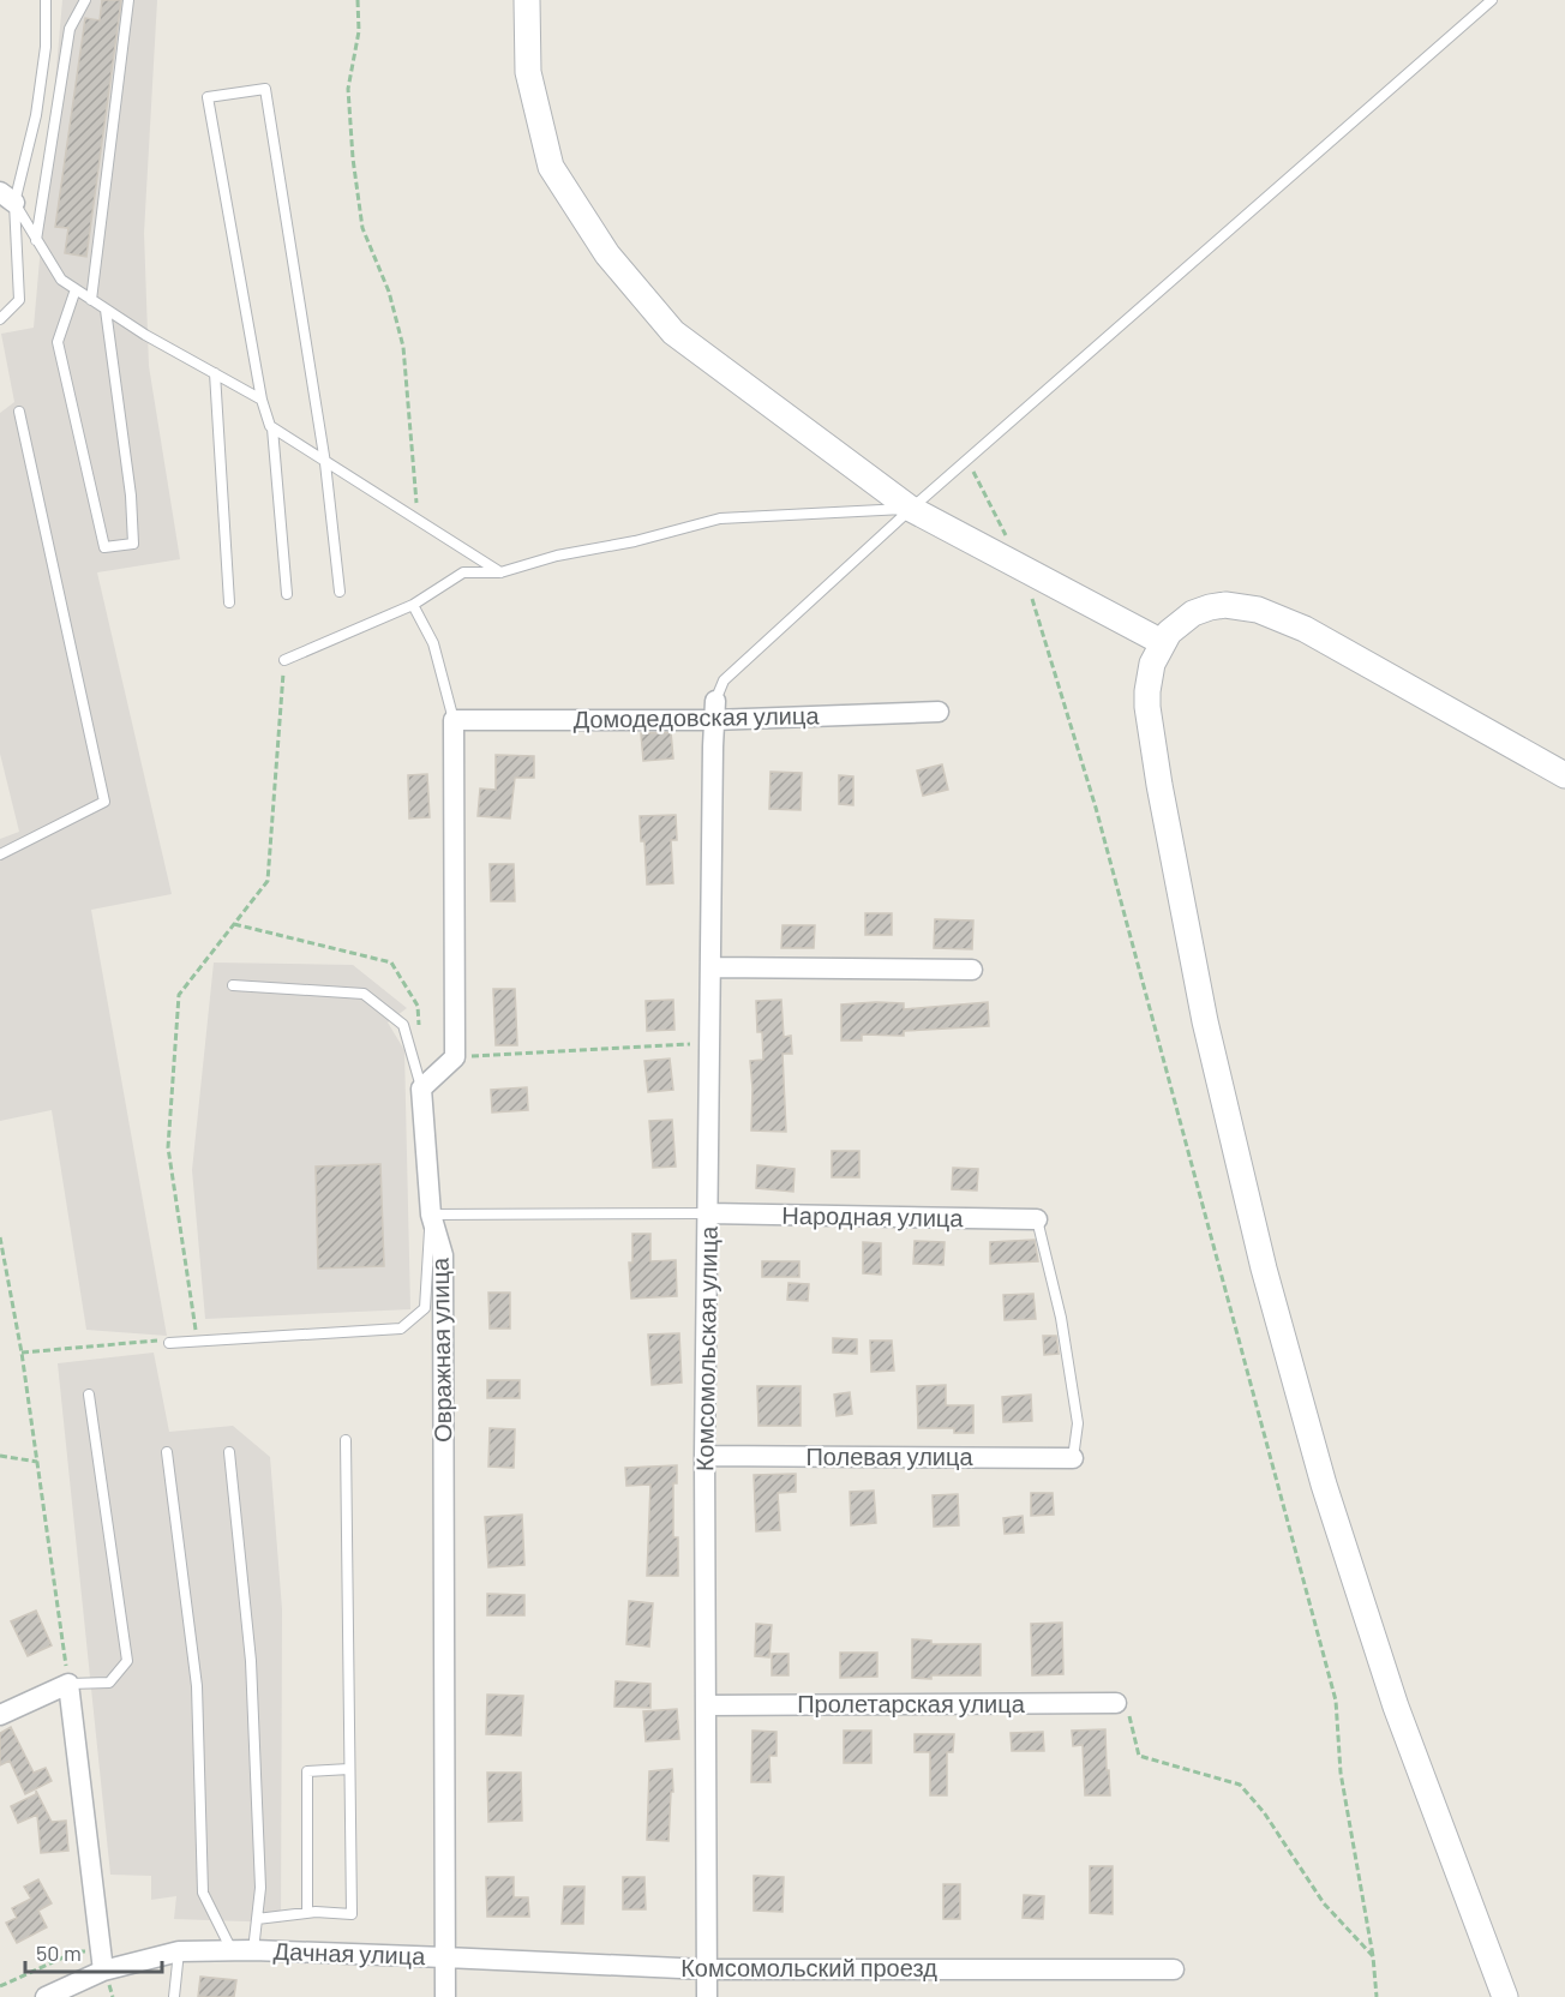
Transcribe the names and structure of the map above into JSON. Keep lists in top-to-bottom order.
{
  "streets": {
    "street": [
      "Домодедовская улица",
      "Народная улица",
      "Комсомольская улица",
      "Овражная улица",
      "Полевая улица",
      "Пролетарская улица",
      "Дачная улица",
      "Комсомольский проезд"
    ]
  },
  "crossings": [
    ["Домодедовская улица", "Комсомольская улица"],
    ["Народная улица", "Комсомольская улица"],
    ["Комсомольская улица", "Полевая улица"],
    ["Комсомольская улица", "Пролетарская улица"],
    ["Комсомольская улица", "Комсомольский проезд"],
    ["Овражная улица", "Дачная улица"],
    ["Овражная улица", "Комсомольский проезд"],
    ["Дачная улица", "Комсомольский проезд"]
  ],
  "scale_bar": "50 m"
}
